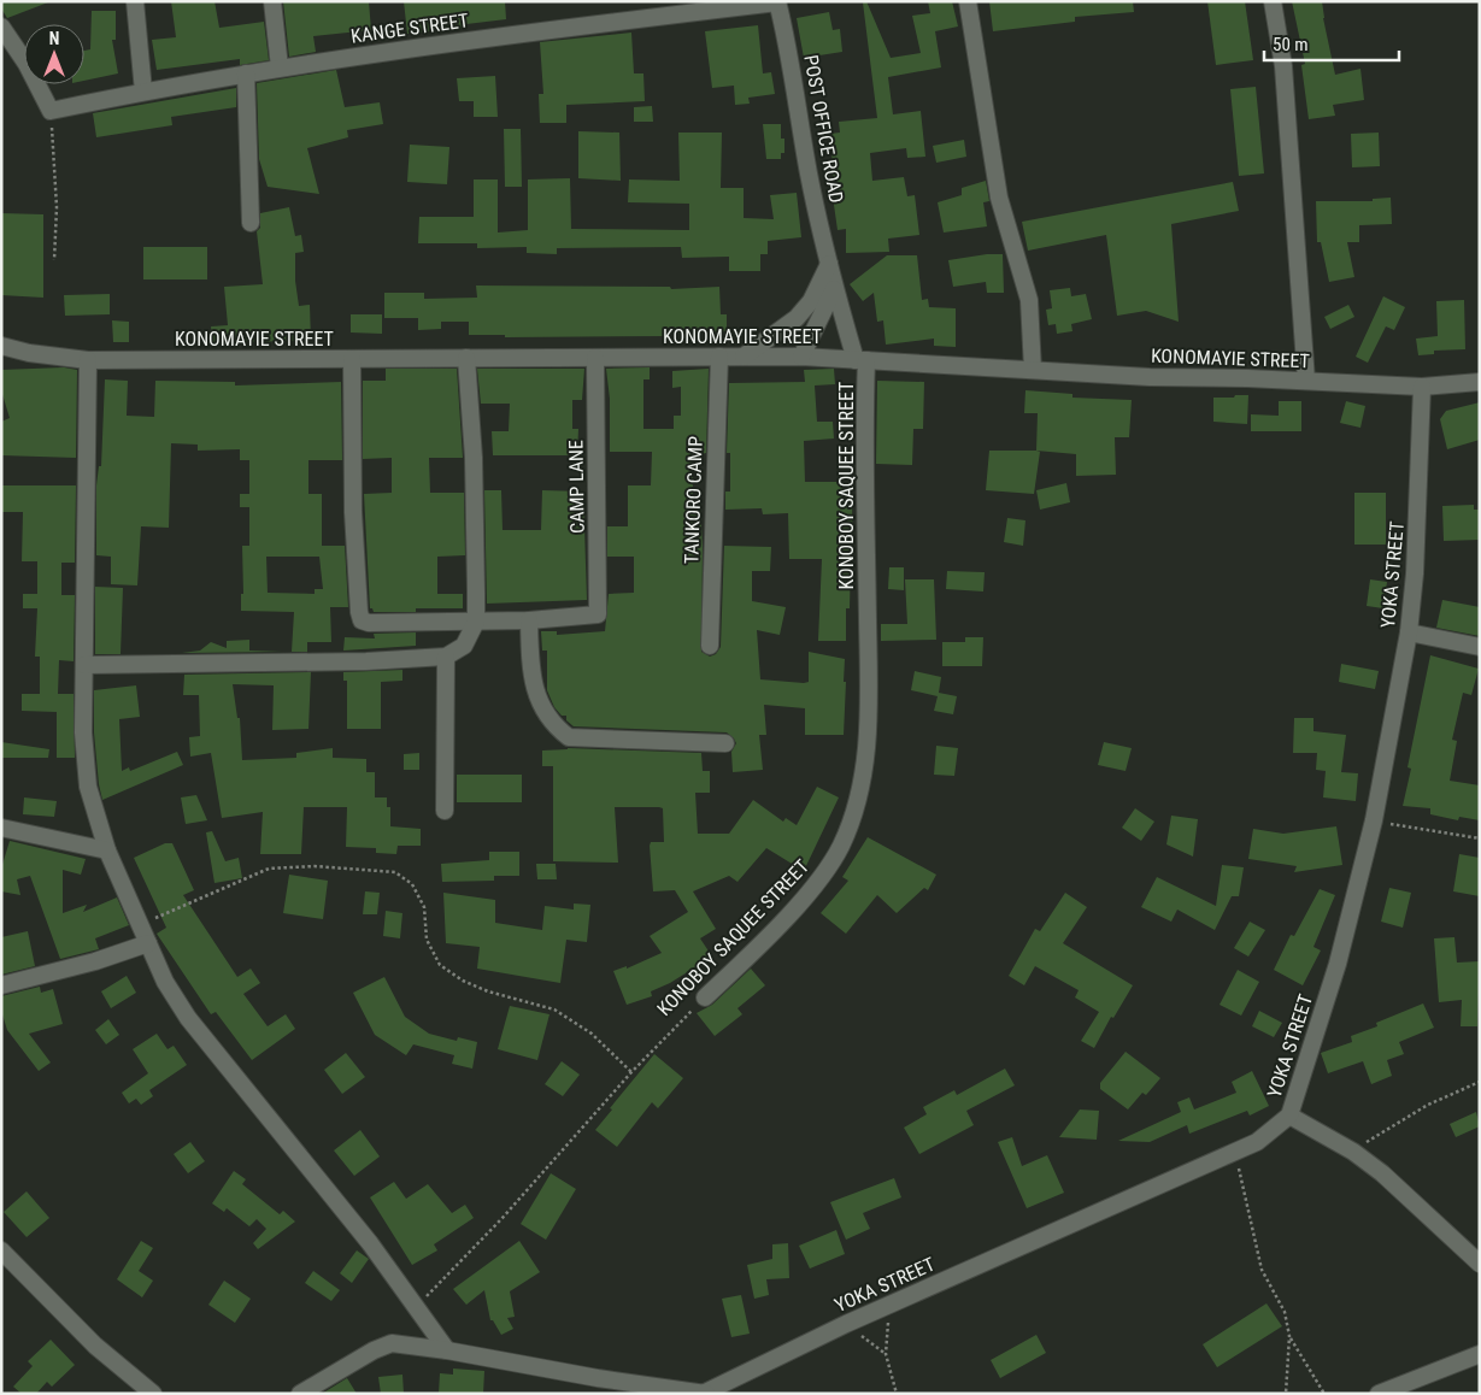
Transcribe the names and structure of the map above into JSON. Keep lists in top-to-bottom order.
{
  "streets": {
    "street": [
      "KANGE STREET",
      "POST OFFICE ROAD",
      "KONOMAYIE STREET",
      "KONOBOY SAQUEE STREET",
      "CAMP LANE",
      "TANKORO CAMP",
      "YOKA STREET"
    ]
  },
  "crossings": [
    ["KANGE STREET", "POST OFFICE ROAD"],
    ["POST OFFICE ROAD", "KONOMAYIE STREET"],
    ["POST OFFICE ROAD", "KONOBOY SAQUEE STREET"],
    ["KONOMAYIE STREET", "KONOBOY SAQUEE STREET"],
    ["KONOMAYIE STREET", "CAMP LANE"],
    ["KONOMAYIE STREET", "TANKORO CAMP"],
    ["KONOMAYIE STREET", "YOKA STREET"]
  ],
  "scale_bar": "50 m",
  "north": "top"
}
